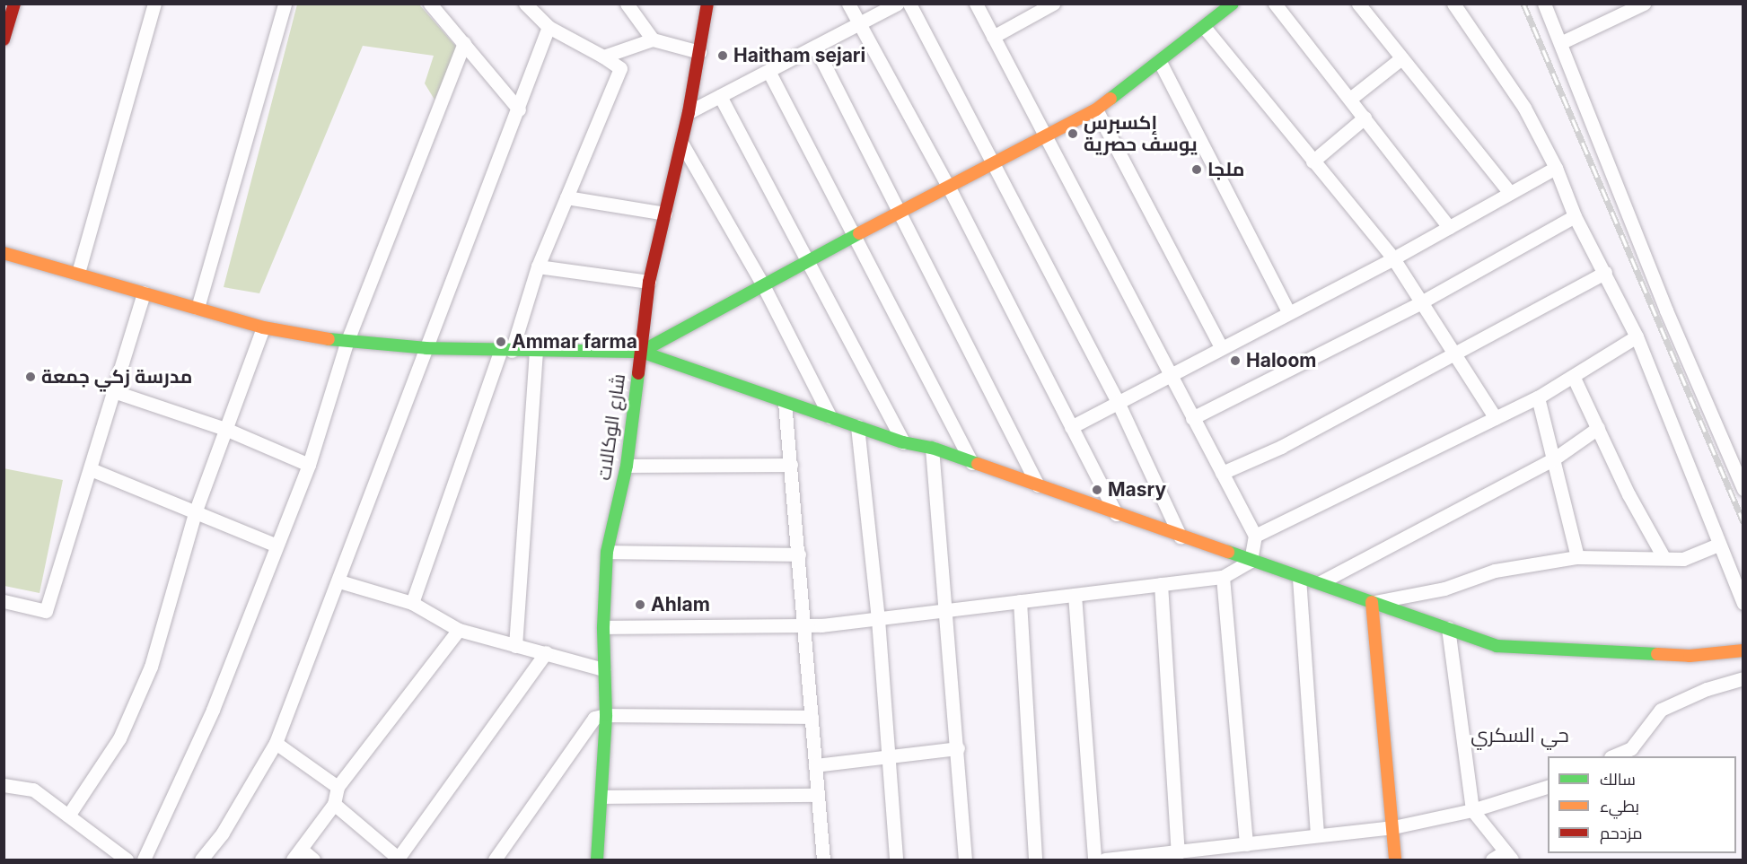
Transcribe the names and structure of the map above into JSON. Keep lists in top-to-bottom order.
{
  "streets": {
    "street": ["شارع الوكالات"]
  },
  "districts": ["حي السكري"],
  "places": [
    "Haitham sejari",
    "إكسبرس يوسف حصرية",
    "ملجا",
    "Ammar farma",
    "Haloom",
    "مدرسة زكي جمعة",
    "Masry",
    "Ahlam"
  ],
  "legend": ["سالك", "بطيء", "مزدحم"]
}
